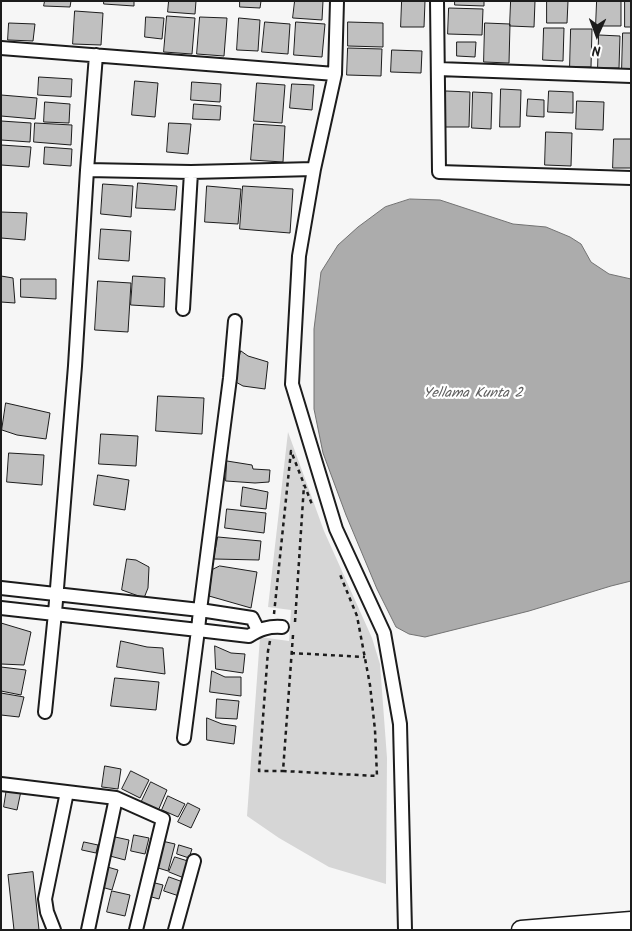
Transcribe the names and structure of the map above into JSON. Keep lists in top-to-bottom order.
{
  "water": ["Yellama Kunta 2"],
  "north": "bottom"
}
